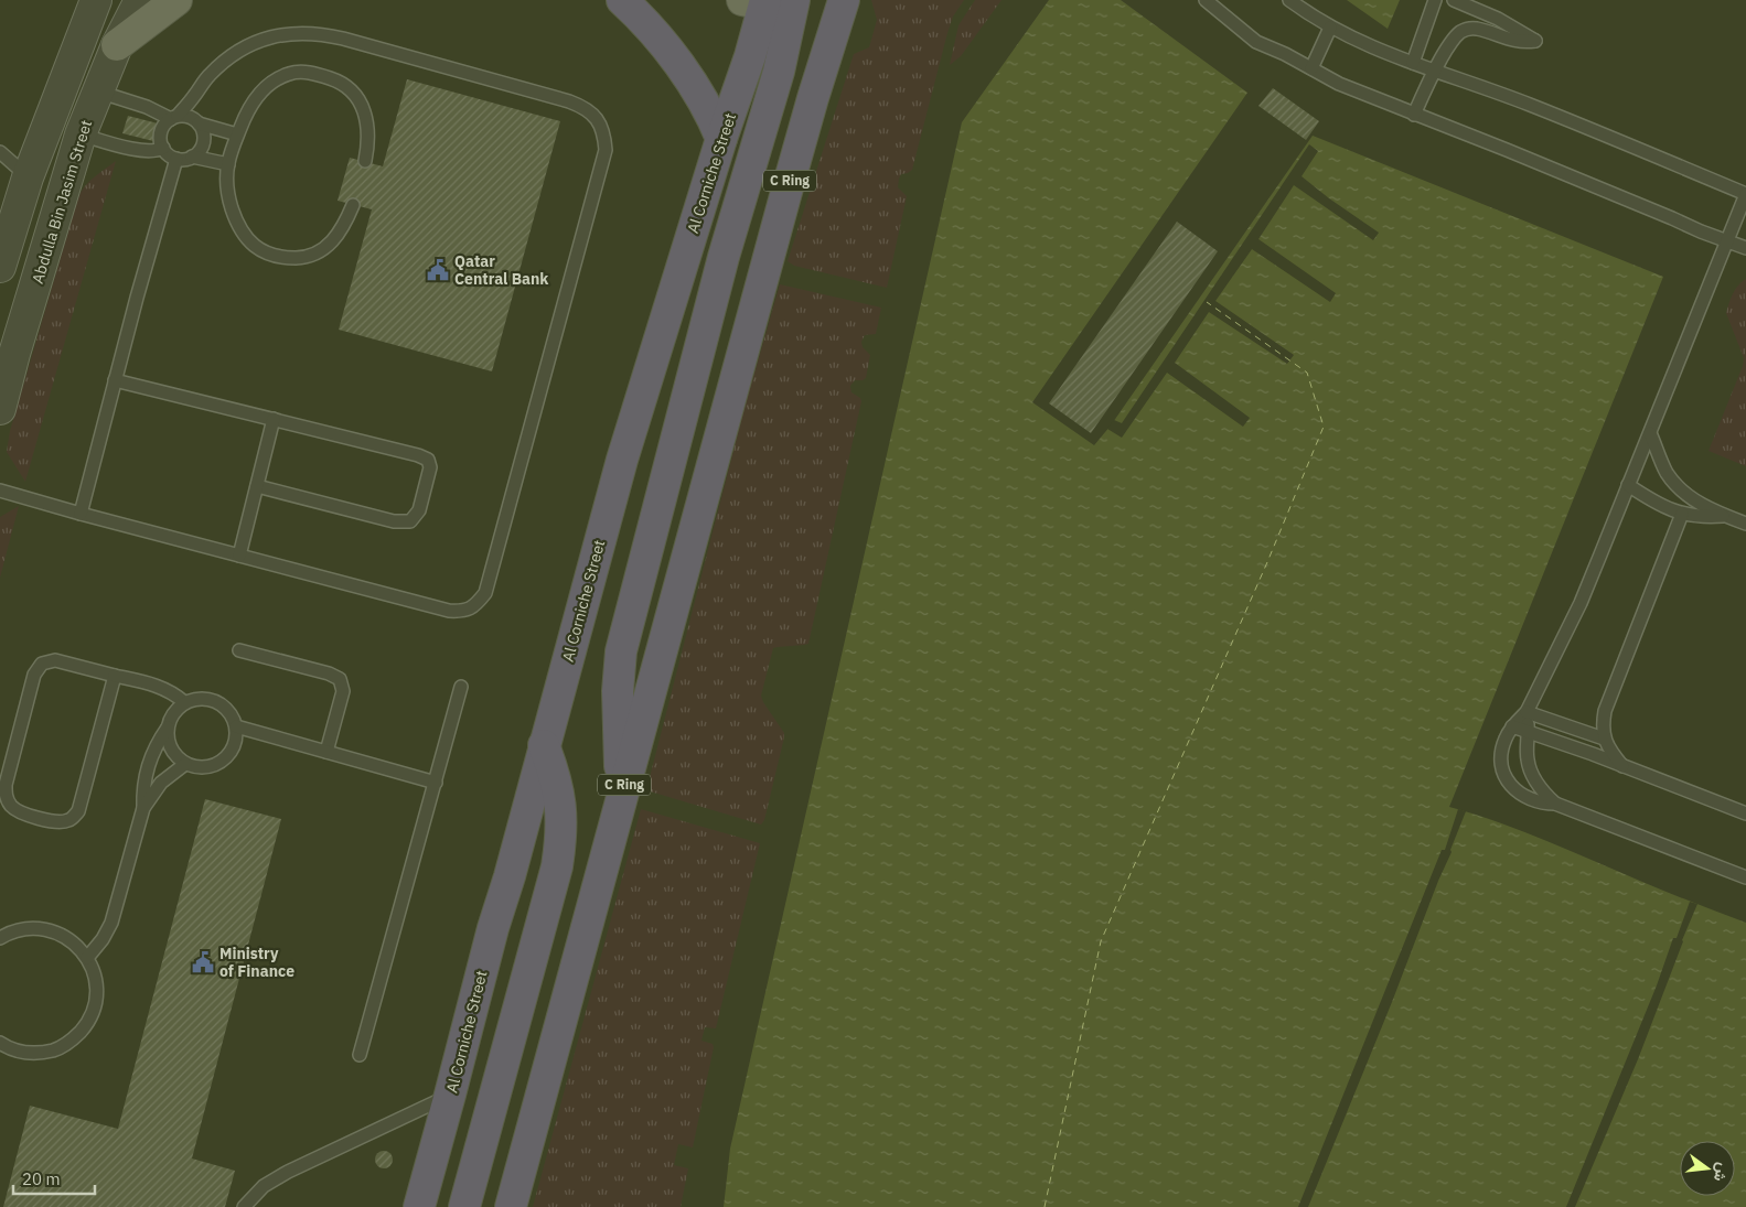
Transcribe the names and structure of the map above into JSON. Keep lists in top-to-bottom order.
{
  "streets": {
    "highway": ["Al Corniche Street", "C Ring"],
    "street": ["Abdulla Bin Jasim Street"]
  },
  "places": {
    "public building": ["Qatar Central Bank", "Ministry of Finance"]
  },
  "scale_bar": "20 m",
  "north": "right"
}
